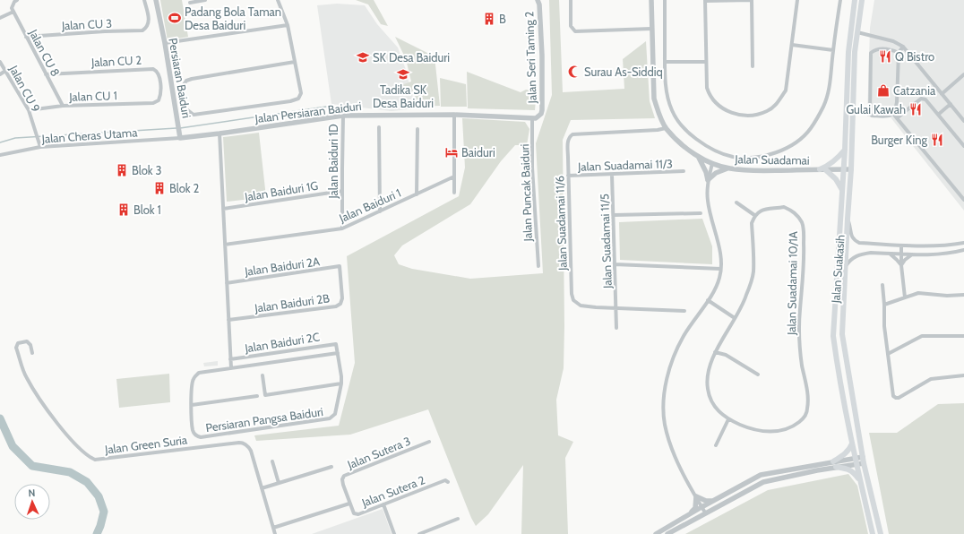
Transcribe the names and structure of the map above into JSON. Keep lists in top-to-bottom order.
{
  "streets": {
    "main road": ["Jalan Suakasih"],
    "street": [
      "Jalan CU 3",
      "Jalan CU 8",
      "Jalan Seri Taming 2",
      "Jalan CU 2",
      "Persiaran Baiduri",
      "Jalan CU 9",
      "Jalan CU 1",
      "Jalan Persiaran Baiduri",
      "Jalan Cheras Utama",
      "Jalan Suadamai",
      "Jalan Baiduri 1D",
      "Jalan Suadamai 11/3",
      "Jalan Baiduri 1G",
      "Jalan Puncak Baiduri",
      "Jalan Baiduri 1",
      "Jalan Suadamai 11/6",
      "Jalan Suadamai 11/5",
      "Jalan Baiduri 2A",
      "Jalan Suadamai 10/1A",
      "Jalan Baiduri 2B",
      "Jalan Baiduri 2C",
      "Persiaran Pangsa Baiduri",
      "Jalan Green Suria",
      "Jalan Sutera 3",
      "Jalan Sutera 2"
    ]
  },
  "crossings": [
    ["Jalan CU 3", "Jalan CU 8"],
    ["Jalan CU 8", "Jalan CU 2"],
    ["Jalan CU 8", "Jalan CU 1"],
    ["Jalan Seri Taming 2", "Jalan Persiaran Baiduri"],
    ["Jalan Seri Taming 2", "Jalan Puncak Baiduri"],
    ["Jalan CU 2", "Jalan CU 1"],
    ["Persiaran Baiduri", "Jalan Persiaran Baiduri"],
    ["Persiaran Baiduri", "Jalan Cheras Utama"],
    ["Jalan CU 9", "Jalan CU 1"],
    ["Jalan CU 9", "Jalan Cheras Utama"],
    ["Jalan Persiaran Baiduri", "Jalan Cheras Utama"],
    ["Jalan Persiaran Baiduri", "Jalan Baiduri 1D"],
    ["Jalan Persiaran Baiduri", "Jalan Puncak Baiduri"],
    ["Jalan Suadamai", "Jalan Suadamai 11/6"],
    ["Jalan Suadamai", "Jalan Suakasih"],
    ["Jalan Baiduri 1D", "Jalan Baiduri 1G"],
    ["Jalan Baiduri 1D", "Jalan Baiduri 1"],
    ["Jalan Suadamai 11/3", "Jalan Suadamai 11/6"],
    ["Jalan Suadamai 11/3", "Jalan Suadamai 11/5"],
    ["Jalan Suadamai 11/6", "Jalan Suadamai 11/5"],
    ["Jalan Baiduri 2A", "Jalan Baiduri 2B"],
    ["Jalan Sutera 3", "Jalan Sutera 2"]
  ],
  "places": {
    "sports": ["Padang Bola Taman Desa Baiduri"],
    "building": [
      "B",
      "Blok 3",
      "Blok 2",
      "Blok 1"
    ],
    "restaurant": ["Q Bistro", "Gulai Kawah", "Burger King"],
    "school or university": ["SK Desa Baiduri", "Tadika SK Desa Baiduri"],
    "mosque": ["Surau As-Siddiq"],
    "shop": ["Catzania"],
    "hotel": ["Baiduri"]
  },
  "north": "top"
}
